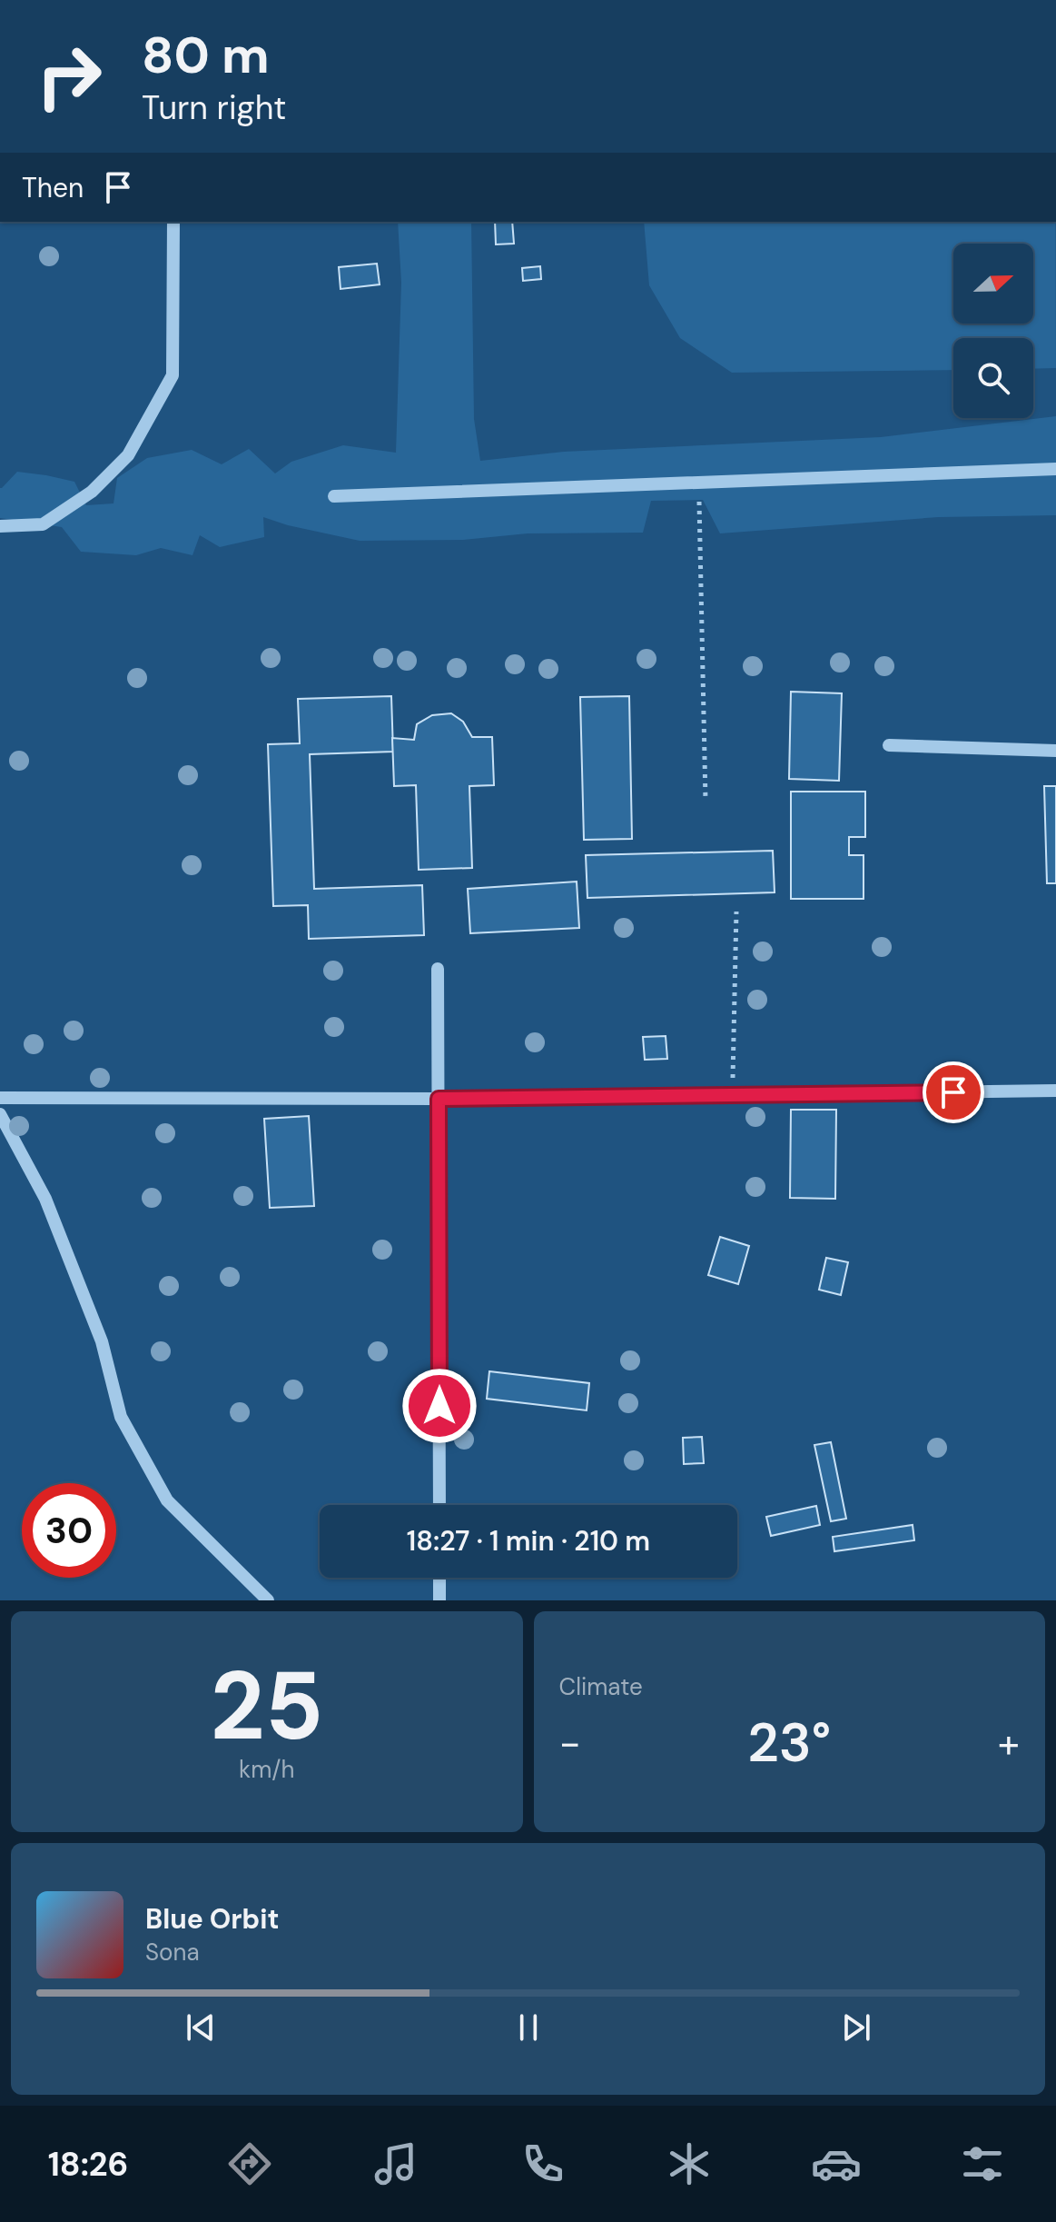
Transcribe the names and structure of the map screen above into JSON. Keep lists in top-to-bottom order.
{
  "north": "right",
  "page": {
    "turn": ["80 m", "Turn right"],
    "then": "Then",
    "limit": "30",
    "trip": "18:27 · 1 min · 210 m",
    "tile": [
      ["25", "km/h"],
      "Climate"
    ],
    "heat": ["−", "23°", "+"],
    "song": ["Blue Orbit", "Sona"],
    "tabs": "18:26"
  }
}
